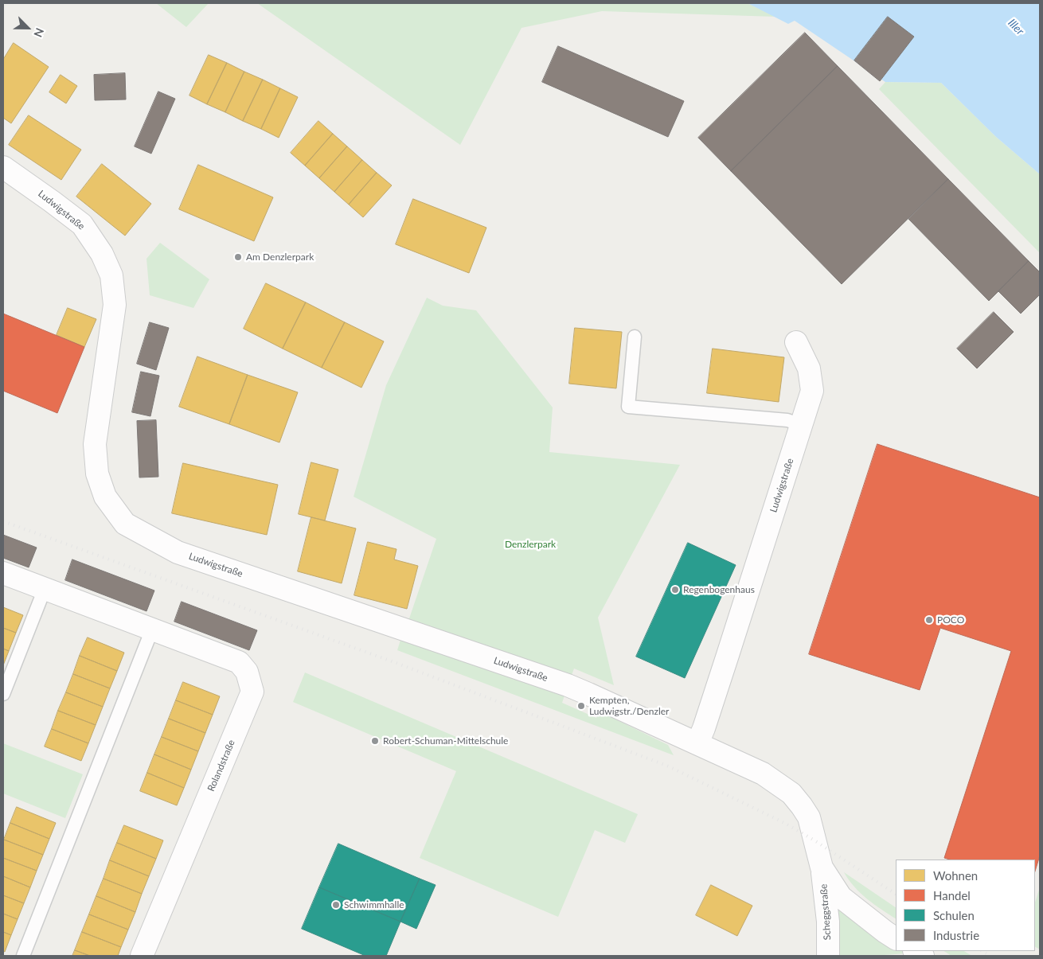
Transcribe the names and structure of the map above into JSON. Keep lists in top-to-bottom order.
{
  "streets": {
    "street": ["Ludwigstraße", "Rolandstraße", "Scheggstraße"]
  },
  "crossings": [
    ["Ludwigstraße", "Scheggstraße"]
  ],
  "water": ["Iller"],
  "parks": ["Denzlerpark"],
  "places": [
    "Am Denzlerpark",
    "Regenbogenhaus",
    "POCO",
    "Kempten, Ludwigstr./Denzler",
    "Robert-Schuman-Mittelschule",
    "Schwimmhalle"
  ],
  "legend": [
    "Wohnen",
    "Handel",
    "Schulen",
    "Industrie"
  ],
  "north": "bottom right"
}
